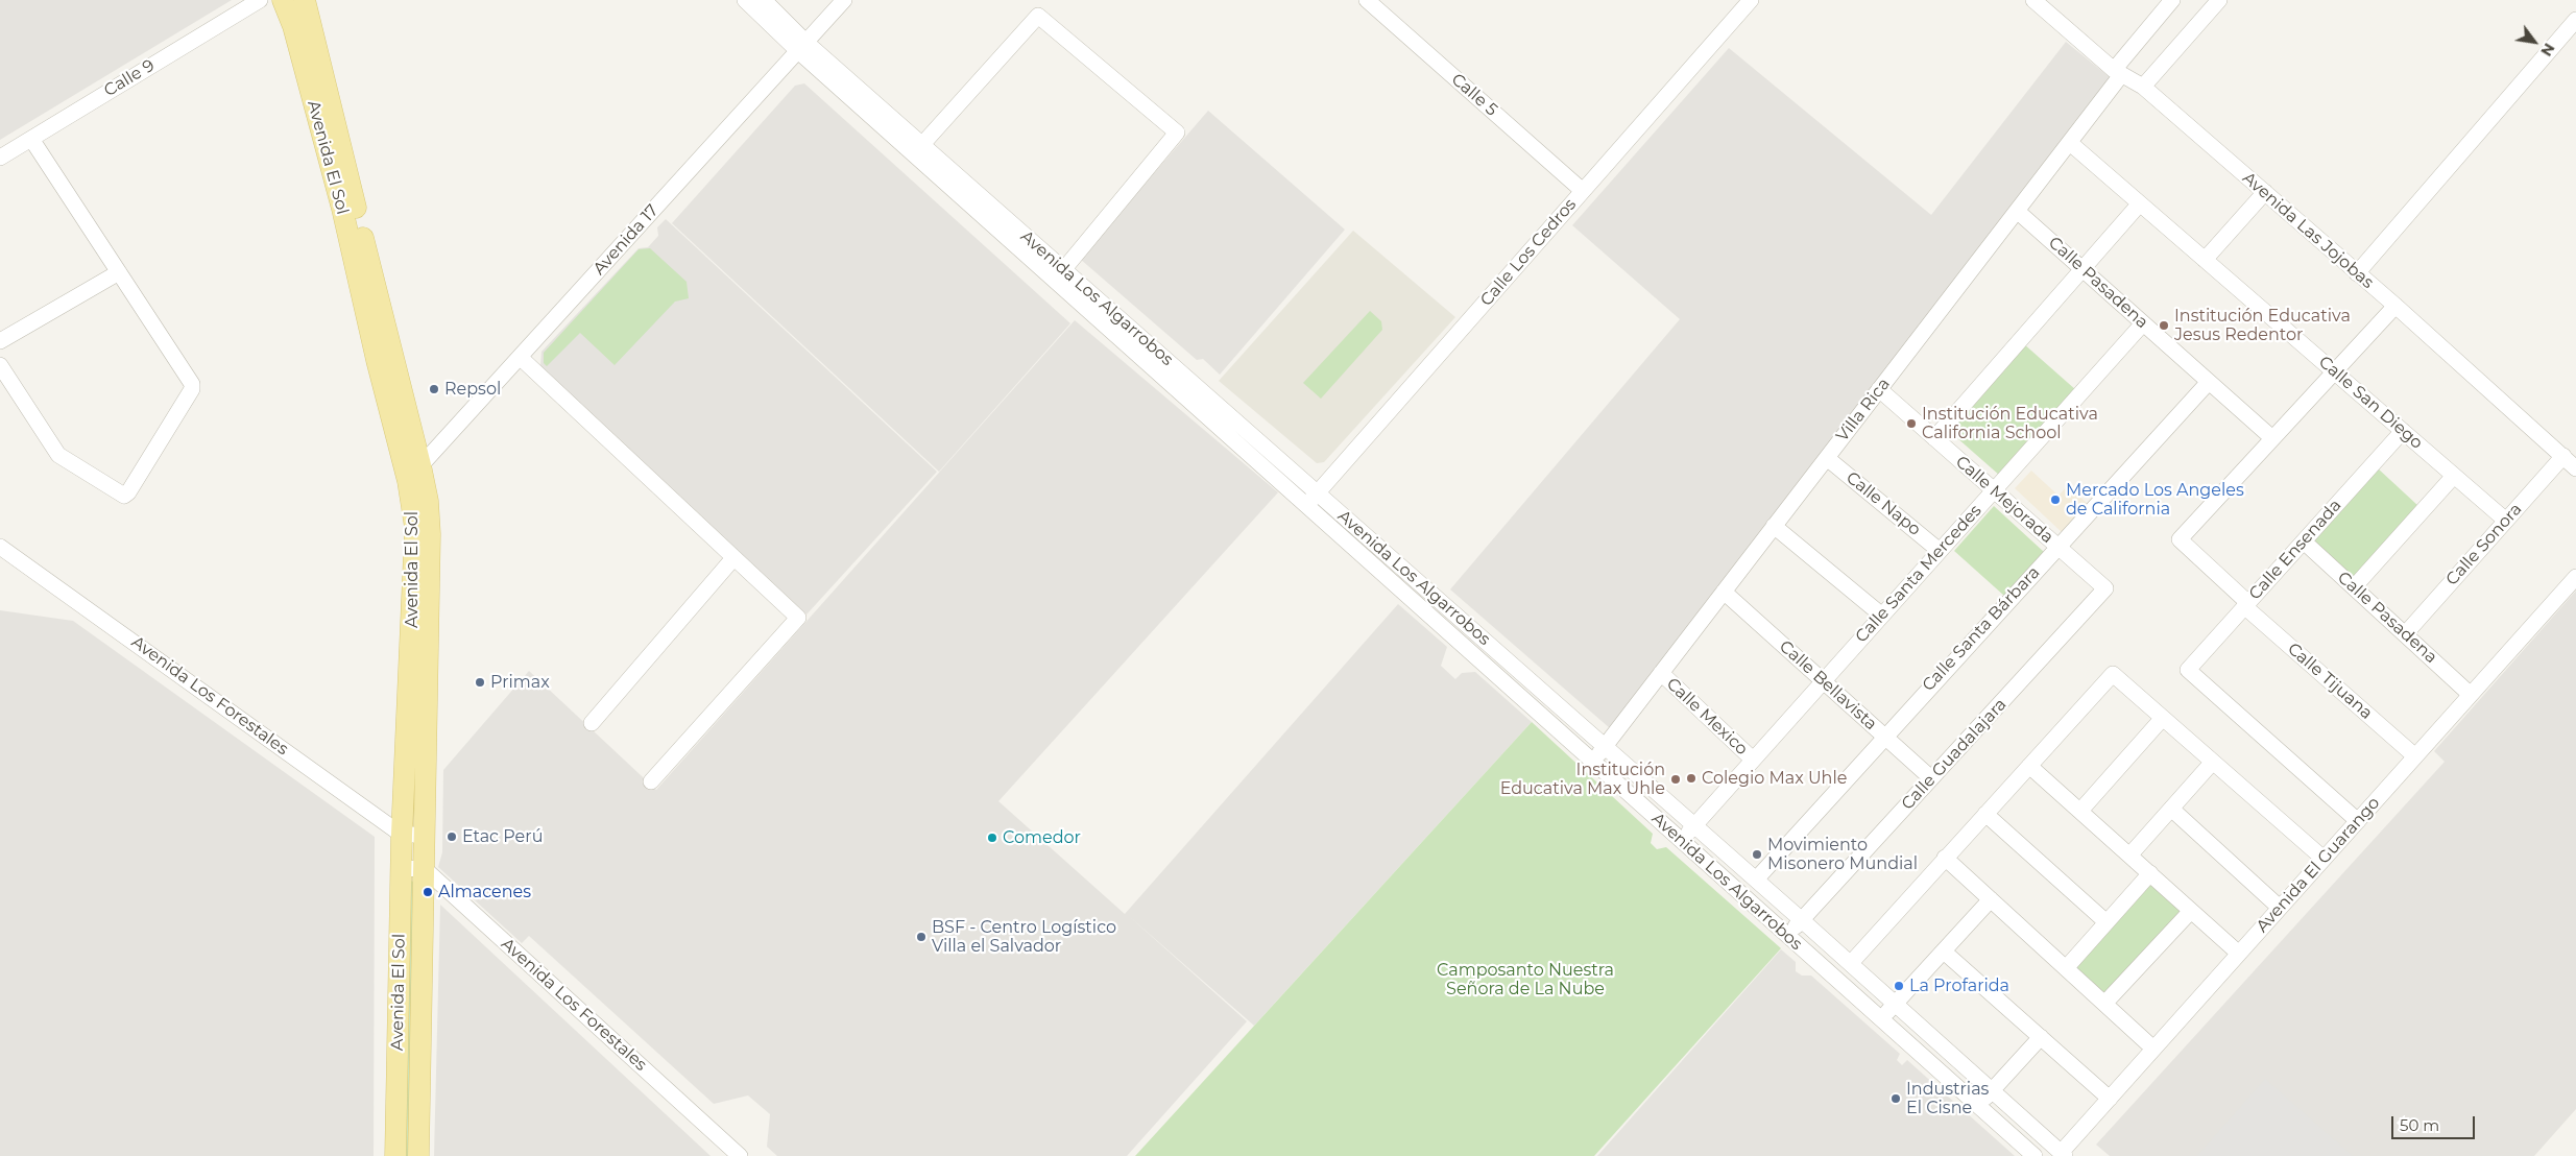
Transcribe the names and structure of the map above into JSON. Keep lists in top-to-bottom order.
{
  "streets": {
    "main road": ["Avenida El Sol"],
    "street": [
      "Calle 9",
      "Calle 5",
      "Avenida Las Jojobas",
      "Avenida 17",
      "Calle Los Cedros",
      "Calle Pasadena",
      "Avenida Los Algarrobos",
      "Calle San Diego",
      "Villa Rica",
      "Calle Mejorada",
      "Calle Napo",
      "Calle Sonora",
      "Calle Ensenada",
      "Calle Santa Mercedes",
      "Calle Santa Bárbara",
      "Calle Tijuana",
      "Calle Bellavista",
      "Avenida Los Forestales",
      "Calle Mexico",
      "Calle Guadalajara",
      "Avenida El Guarango"
    ]
  },
  "crossings": [
    ["Calle 5", "Calle Los Cedros"],
    ["Avenida El Sol", "Avenida 17"],
    ["Avenida El Sol", "Avenida Los Forestales"],
    ["Avenida Las Jojobas", "Villa Rica"],
    ["Avenida Las Jojobas", "Calle Sonora"],
    ["Avenida 17", "Avenida Los Algarrobos"],
    ["Calle Los Cedros", "Avenida Los Algarrobos"],
    ["Calle Pasadena", "Villa Rica"],
    ["Calle Pasadena", "Calle Sonora"],
    ["Calle Pasadena", "Calle Ensenada"],
    ["Calle Pasadena", "Calle Santa Mercedes"],
    ["Calle Pasadena", "Calle Santa Bárbara"],
    ["Calle Pasadena", "Calle Tijuana"],
    ["Calle Pasadena", "Avenida El Guarango"],
    ["Avenida Los Algarrobos", "Villa Rica"],
    ["Avenida Los Algarrobos", "Calle Santa Mercedes"],
    ["Avenida Los Algarrobos", "Calle Santa Bárbara"],
    ["Avenida Los Algarrobos", "Calle Guadalajara"],
    ["Avenida Los Algarrobos", "Avenida El Guarango"],
    ["Calle San Diego", "Villa Rica"],
    ["Calle San Diego", "Calle Sonora"],
    ["Calle San Diego", "Calle Ensenada"],
    ["Villa Rica", "Calle Mejorada"],
    ["Villa Rica", "Calle Napo"],
    ["Villa Rica", "Calle Bellavista"],
    ["Villa Rica", "Calle Mexico"],
    ["Calle Mejorada", "Calle Santa Mercedes"],
    ["Calle Mejorada", "Calle Santa Bárbara"],
    ["Calle Mejorada", "Calle Guadalajara"],
    ["Calle Napo", "Calle Santa Mercedes"],
    ["Calle Ensenada", "Calle Tijuana"],
    ["Calle Ensenada", "Avenida El Guarango"],
    ["Calle Santa Mercedes", "Calle Bellavista"],
    ["Calle Santa Mercedes", "Calle Mexico"],
    ["Calle Santa Bárbara", "Calle Bellavista"],
    ["Calle Tijuana", "Avenida El Guarango"],
    ["Calle Bellavista", "Calle Guadalajara"]
  ],
  "parks": ["Camposanto Nuestra Señora de La Nube"],
  "places": [
    "Institución Educativa Jesus Redentor",
    "Repsol",
    "Institución Educativa California School",
    "Mercado Los Angeles de California",
    "Primax",
    "Colegio Max Uhle",
    "Institución Educativa Max Uhle",
    "Etac Perú",
    "Comedor",
    "Movimiento Misonero Mundial",
    "Almacenes",
    "BSF - Centro Logístico Villa el Salvador",
    "La Profarida",
    "Industrias El Cisne"
  ],
  "scale_bar": "50 m",
  "north": "bottom right"
}
